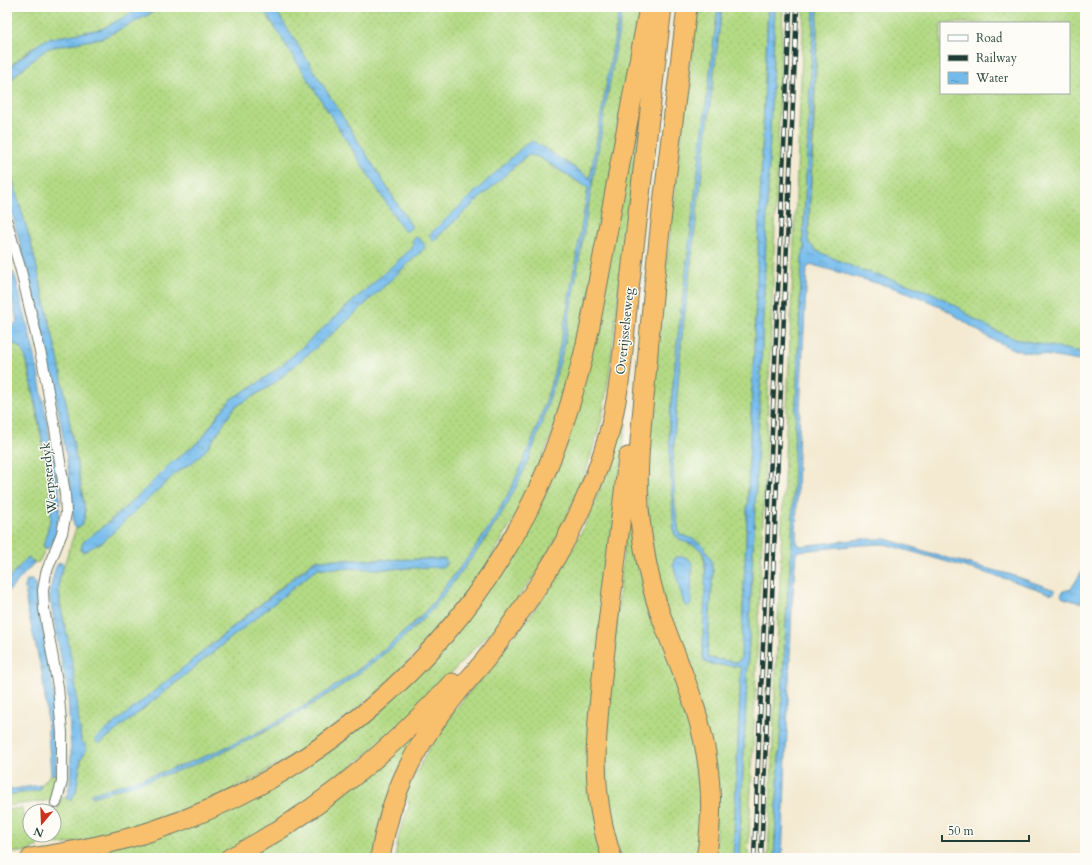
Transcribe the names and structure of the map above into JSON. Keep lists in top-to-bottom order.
{
  "streets": {
    "highway": ["Overijsselseweg"],
    "street": ["Werpsterdyk"]
  },
  "legend": ["Road", "Railway", "Water"],
  "scale_bar": "50 m",
  "north": "bottom"
}
